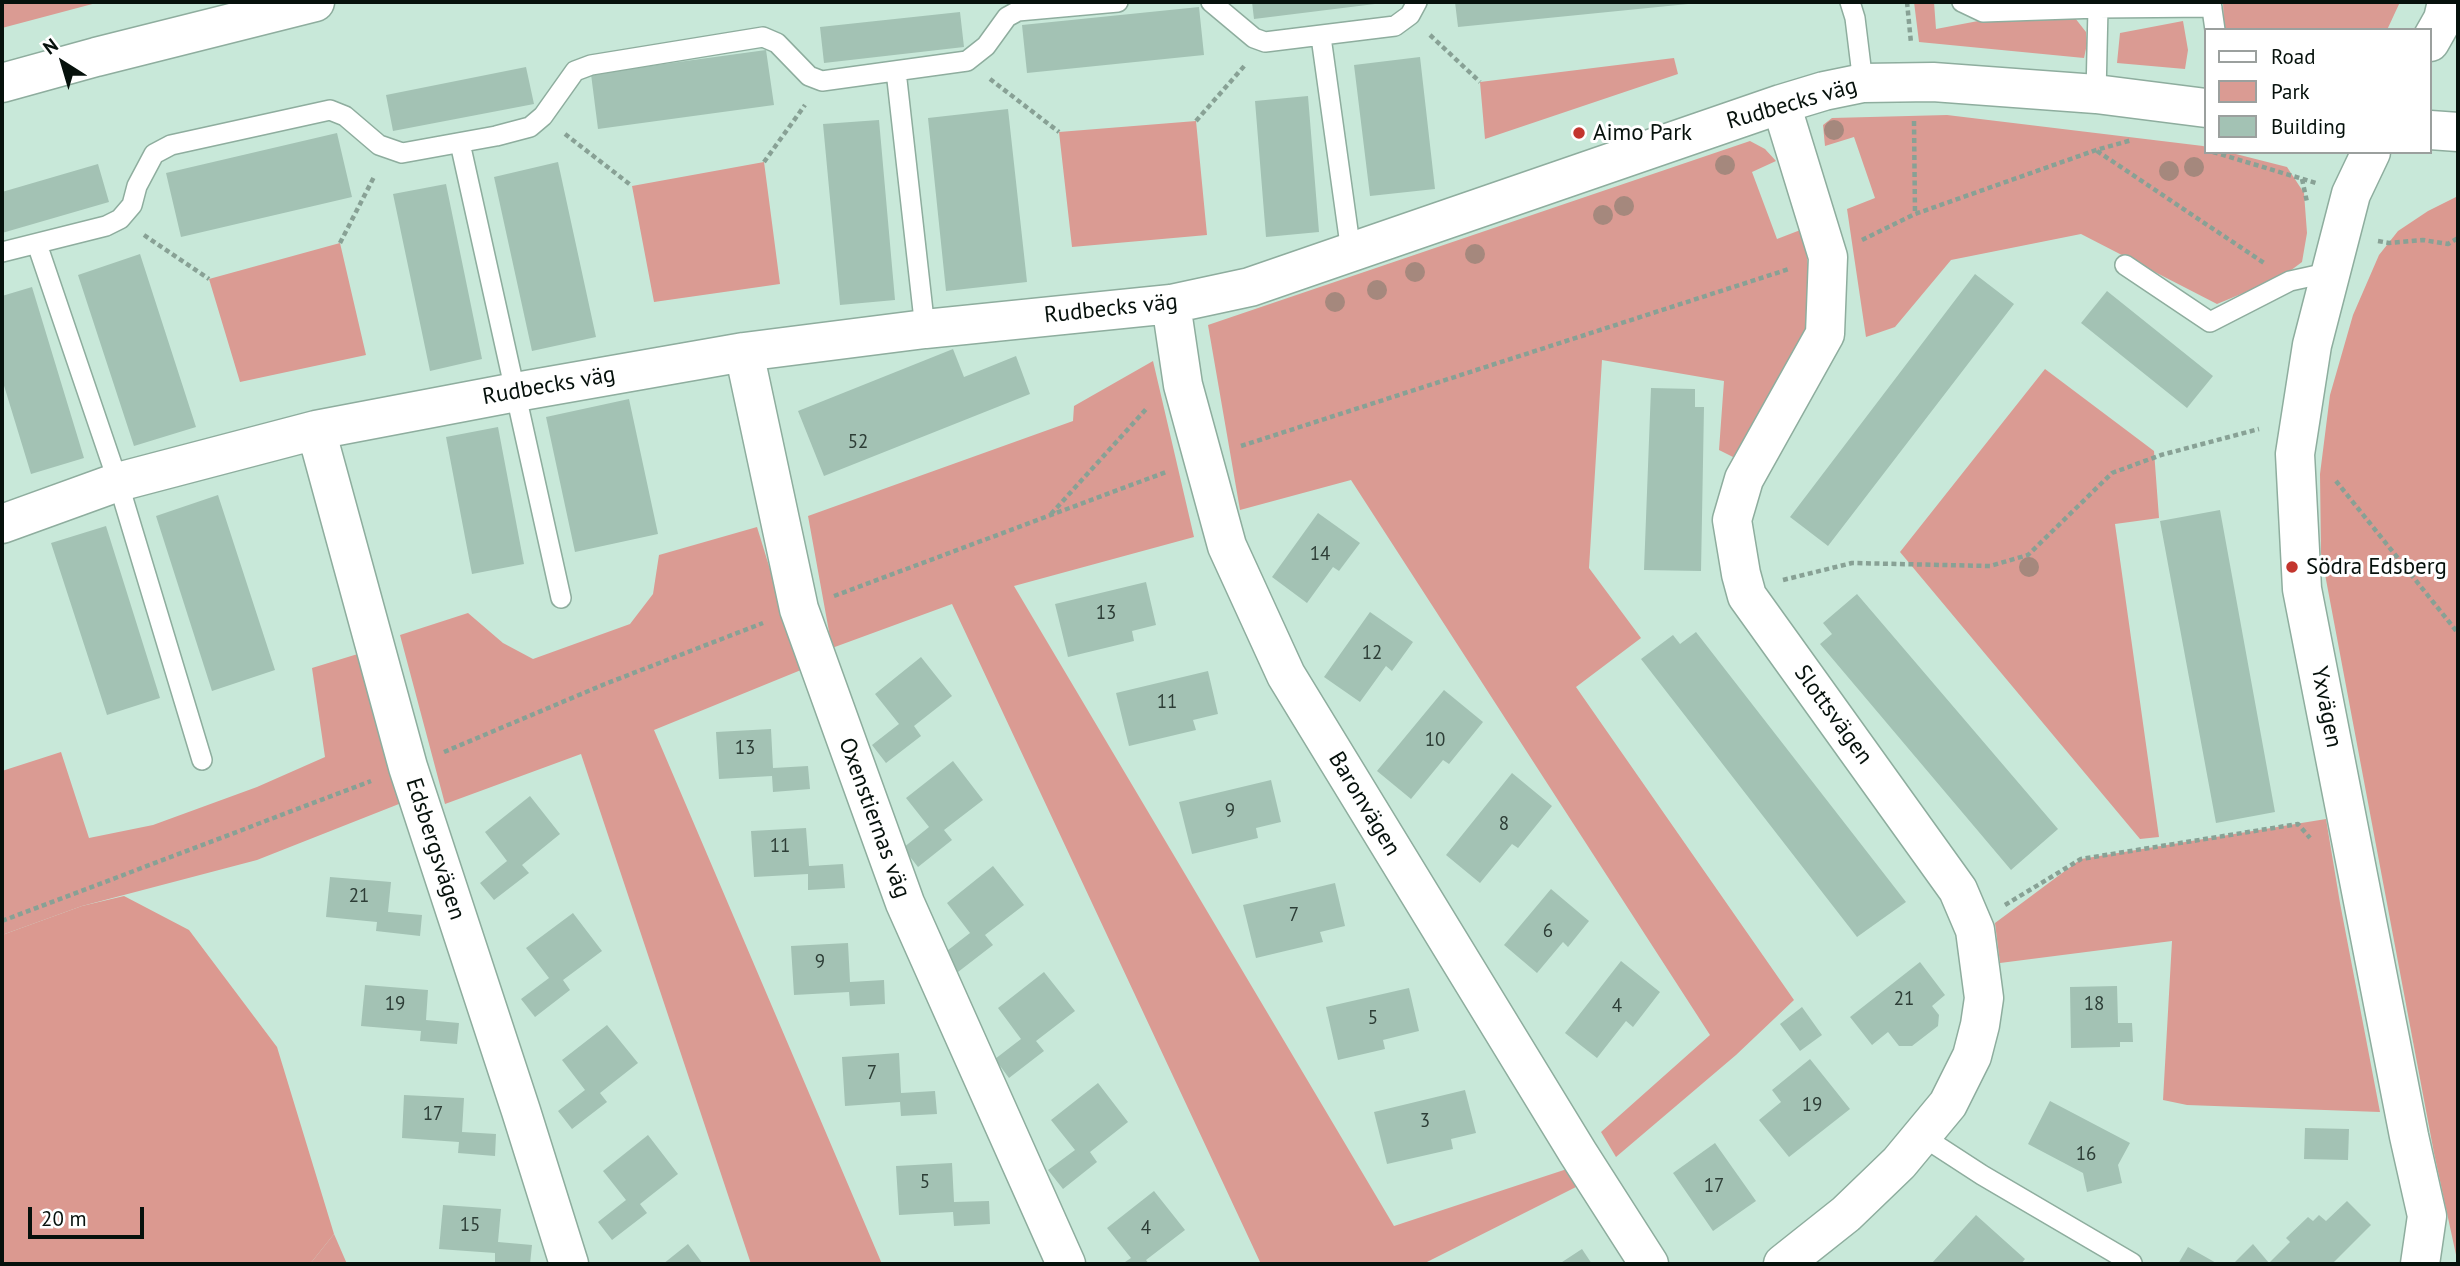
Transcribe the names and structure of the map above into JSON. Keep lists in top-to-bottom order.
{
  "streets": {
    "street": [
      "Rudbecks väg",
      "Yxvägen",
      "Slottsvägen",
      "Baronvägen",
      "Oxenstiernas väg",
      "Edsbergsvägen"
    ]
  },
  "crossings": [
    ["Rudbecks väg", "Slottsvägen"],
    ["Rudbecks väg", "Baronvägen"],
    ["Rudbecks väg", "Oxenstiernas väg"],
    ["Rudbecks väg", "Edsbergsvägen"]
  ],
  "places": ["Aimo Park", "Södra Edsberg"],
  "house_numbers": [
    "52",
    "14",
    "13",
    "12",
    "11",
    "10",
    "13",
    "9",
    "8",
    "11",
    "21",
    "7",
    "6",
    "9",
    "21",
    "19",
    "18",
    "4",
    "5",
    "7",
    "19",
    "17",
    "3",
    "16",
    "5",
    "17",
    "15",
    "4"
  ],
  "legend": ["Road", "Park", "Building"],
  "scale_bar": "20 m",
  "north": "top left"
}
